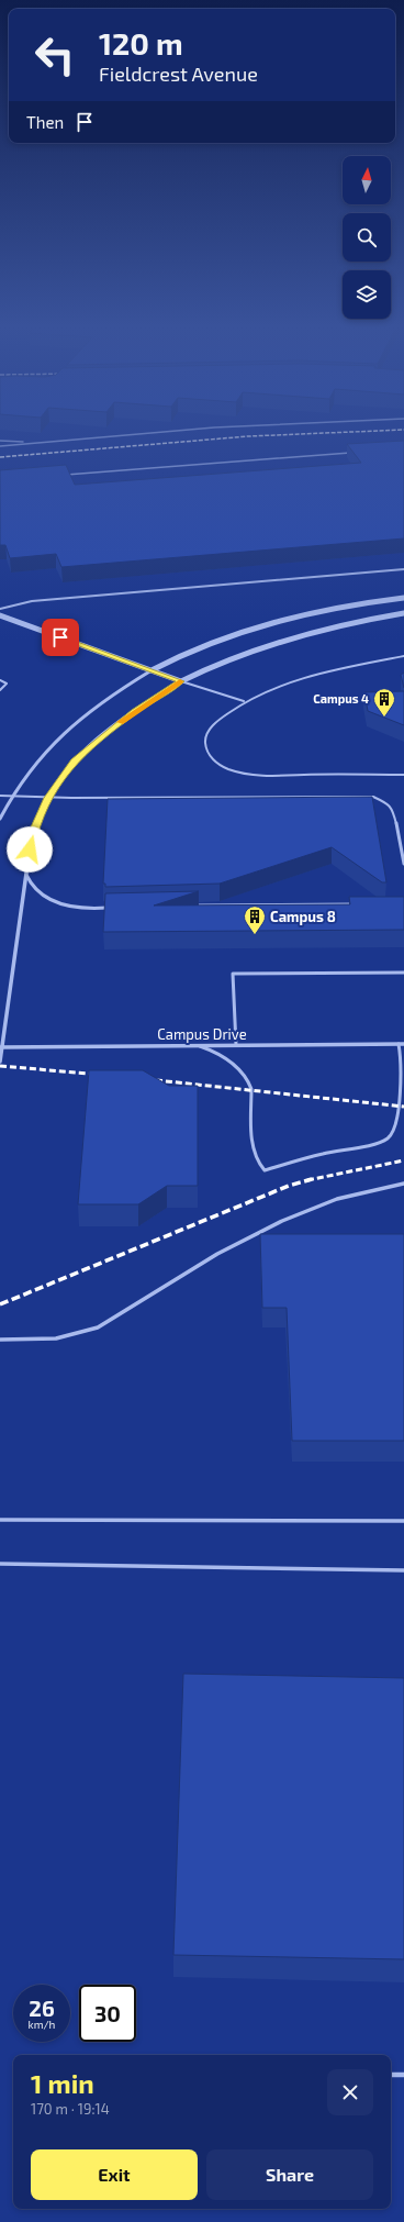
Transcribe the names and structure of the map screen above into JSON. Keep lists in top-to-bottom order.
{
  "streets": {
    "street": ["Campus Drive"]
  },
  "places": {
    "building": ["Campus 4", "Campus 8"]
  },
  "north": "top",
  "page": {
    "turn": ["120 m", "Fieldcrest Avenue"],
    "then": "Then",
    "speed": "26 km/h",
    "limit": "30",
    "heading": ["1 min", "170 m · 19:14"],
    "buttons": ["Exit", "Share"]
  }
}
